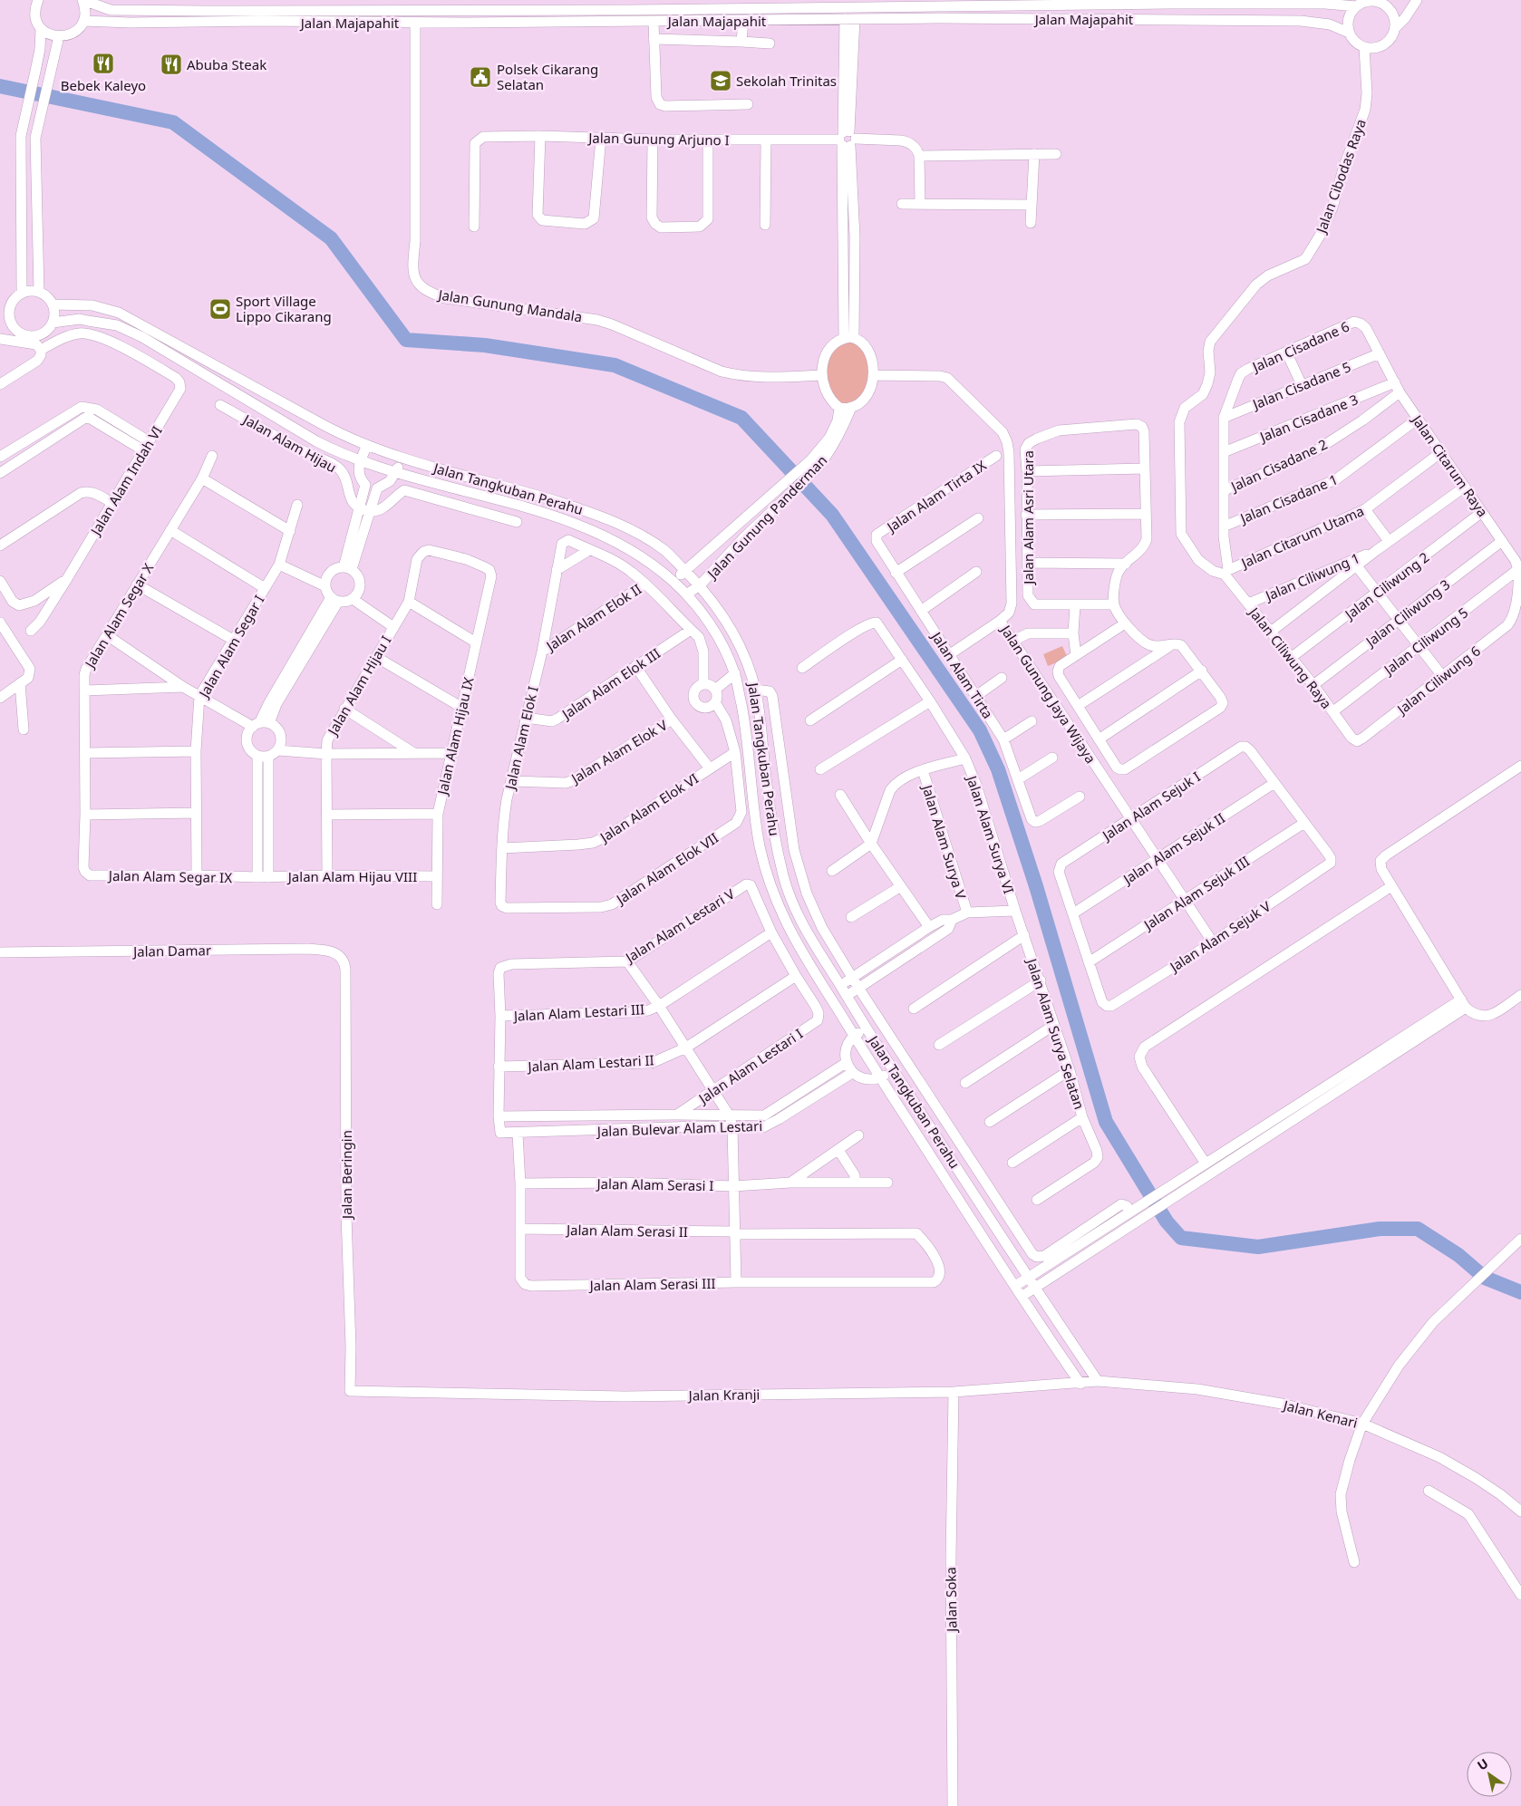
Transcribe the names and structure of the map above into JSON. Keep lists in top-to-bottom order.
{
  "streets": {
    "street": [
      "Jalan Majapahit",
      "Jalan Gunung Arjuno I",
      "Jalan Cibodas Raya",
      "Jalan Gunung Mandala",
      "Jalan Cisadane 6",
      "Jalan Cisadane 5",
      "Jalan Cisadane 3",
      "Jalan Alam Hijau",
      "Jalan Cisadane 2",
      "Jalan Citarum Raya",
      "Jalan Alam Indah VI",
      "Jalan Tangkuban Perahu",
      "Jalan Alam Tirta IX",
      "Jalan Cisadane 1",
      "Jalan Gunung Panderman",
      "Jalan Alam Asri Utara",
      "Jalan Citarum Utama",
      "Jalan Ciliwung 1",
      "Jalan Ciliwung 2",
      "Jalan Ciliwung 3",
      "Jalan Alam Segar X",
      "Jalan Alam Elok II",
      "Jalan Ciliwung 5",
      "Jalan Alam Segar I",
      "Jalan Ciliwung Raya",
      "Jalan Alam Tirta",
      "Jalan Ciliwung 6",
      "Jalan Alam Elok III",
      "Jalan Alam Hijau I",
      "Jalan Gunung Jaya Wijaya",
      "Jalan Alam Hijau IX",
      "Jalan Alam Elok I",
      "Jalan Alam Elok V",
      "Jalan Alam Sejuk I",
      "Jalan Alam Elok VI",
      "Jalan Alam Surya VI",
      "Jalan Alam Surya V",
      "Jalan Alam Sejuk II",
      "Jalan Alam Elok VII",
      "Jalan Alam Segar IX",
      "Jalan Alam Hijau VIII",
      "Jalan Alam Sejuk III",
      "Jalan Alam Lestari V",
      "Jalan Alam Sejuk V",
      "Jalan Damar",
      "Jalan Alam Lestari III",
      "Jalan Alam Surya Selatan",
      "Jalan Alam Lestari II",
      "Jalan Alam Lestari I",
      "Jalan Bulevar Alam Lestari",
      "Jalan Beringin",
      "Jalan Alam Serasi I",
      "Jalan Alam Serasi II",
      "Jalan Alam Serasi III",
      "Jalan Kranji",
      "Jalan Kenari",
      "Jalan Soka"
    ]
  },
  "crossings": [
    ["Jalan Majapahit", "Jalan Cibodas Raya"],
    ["Jalan Majapahit", "Jalan Gunung Mandala"],
    ["Jalan Cibodas Raya", "Jalan Citarum Utama"],
    ["Jalan Cibodas Raya", "Jalan Ciliwung Raya"],
    ["Jalan Gunung Mandala", "Jalan Gunung Panderman"],
    ["Jalan Gunung Mandala", "Jalan Gunung Jaya Wijaya"],
    ["Jalan Cisadane 6", "Jalan Cisadane 5"],
    ["Jalan Cisadane 6", "Jalan Citarum Raya"],
    ["Jalan Cisadane 5", "Jalan Citarum Raya"],
    ["Jalan Cisadane 3", "Jalan Citarum Raya"],
    ["Jalan Cisadane 2", "Jalan Citarum Raya"],
    ["Jalan Citarum Raya", "Jalan Cisadane 1"],
    ["Jalan Citarum Raya", "Jalan Citarum Utama"],
    ["Jalan Citarum Raya", "Jalan Ciliwung 1"],
    ["Jalan Citarum Raya", "Jalan Ciliwung 2"],
    ["Jalan Citarum Raya", "Jalan Ciliwung 3"],
    ["Jalan Citarum Raya", "Jalan Ciliwung 5"],
    ["Jalan Citarum Raya", "Jalan Ciliwung 6"],
    ["Jalan Tangkuban Perahu", "Jalan Gunung Panderman"],
    ["Jalan Tangkuban Perahu", "Jalan Kranji"],
    ["Jalan Tangkuban Perahu", "Jalan Kenari"],
    ["Jalan Alam Tirta IX", "Jalan Alam Tirta"],
    ["Jalan Gunung Panderman", "Jalan Gunung Jaya Wijaya"],
    ["Jalan Citarum Utama", "Jalan Ciliwung Raya"],
    ["Jalan Ciliwung 1", "Jalan Ciliwung Raya"],
    ["Jalan Ciliwung 2", "Jalan Ciliwung Raya"],
    ["Jalan Ciliwung 3", "Jalan Ciliwung Raya"],
    ["Jalan Alam Segar X", "Jalan Alam Segar IX"],
    ["Jalan Alam Elok II", "Jalan Alam Elok I"],
    ["Jalan Ciliwung 5", "Jalan Ciliwung Raya"],
    ["Jalan Ciliwung 5", "Jalan Ciliwung 6"],
    ["Jalan Alam Segar I", "Jalan Alam Segar IX"],
    ["Jalan Ciliwung Raya", "Jalan Ciliwung 6"],
    ["Jalan Alam Elok III", "Jalan Alam Elok I"],
    ["Jalan Alam Hijau I", "Jalan Alam Hijau IX"],
    ["Jalan Alam Hijau I", "Jalan Alam Hijau VIII"],
    ["Jalan Gunung Jaya Wijaya", "Jalan Alam Sejuk I"],
    ["Jalan Gunung Jaya Wijaya", "Jalan Alam Sejuk II"],
    ["Jalan Gunung Jaya Wijaya", "Jalan Alam Sejuk III"],
    ["Jalan Gunung Jaya Wijaya", "Jalan Alam Sejuk V"],
    ["Jalan Alam Hijau IX", "Jalan Alam Hijau VIII"],
    ["Jalan Alam Elok I", "Jalan Alam Elok V"],
    ["Jalan Alam Elok I", "Jalan Alam Elok VI"],
    ["Jalan Alam Elok I", "Jalan Alam Elok VII"],
    ["Jalan Alam Sejuk I", "Jalan Alam Sejuk II"],
    ["Jalan Alam Elok VI", "Jalan Alam Elok VII"],
    ["Jalan Alam Surya VI", "Jalan Alam Surya Selatan"],
    ["Jalan Alam Segar IX", "Jalan Alam Hijau VIII"],
    ["Jalan Alam Sejuk III", "Jalan Alam Sejuk V"],
    ["Jalan Alam Lestari V", "Jalan Alam Lestari III"],
    ["Jalan Damar", "Jalan Beringin"],
    ["Jalan Alam Lestari II", "Jalan Alam Lestari I"],
    ["Jalan Alam Lestari I", "Jalan Bulevar Alam Lestari"],
    ["Jalan Bulevar Alam Lestari", "Jalan Alam Serasi III"],
    ["Jalan Beringin", "Jalan Kranji"],
    ["Jalan Alam Serasi I", "Jalan Alam Serasi III"],
    ["Jalan Alam Serasi II", "Jalan Alam Serasi III"],
    ["Jalan Kranji", "Jalan Kenari"],
    ["Jalan Kranji", "Jalan Soka"]
  ],
  "places": {
    "restaurant": ["Bebek Kaleyo", "Abuba Steak"],
    "public building": ["Polsek Cikarang Selatan"],
    "school or university": ["Sekolah Trinitas"],
    "sports": ["Sport Village Lippo Cikarang"]
  },
  "north": "top left"
}
